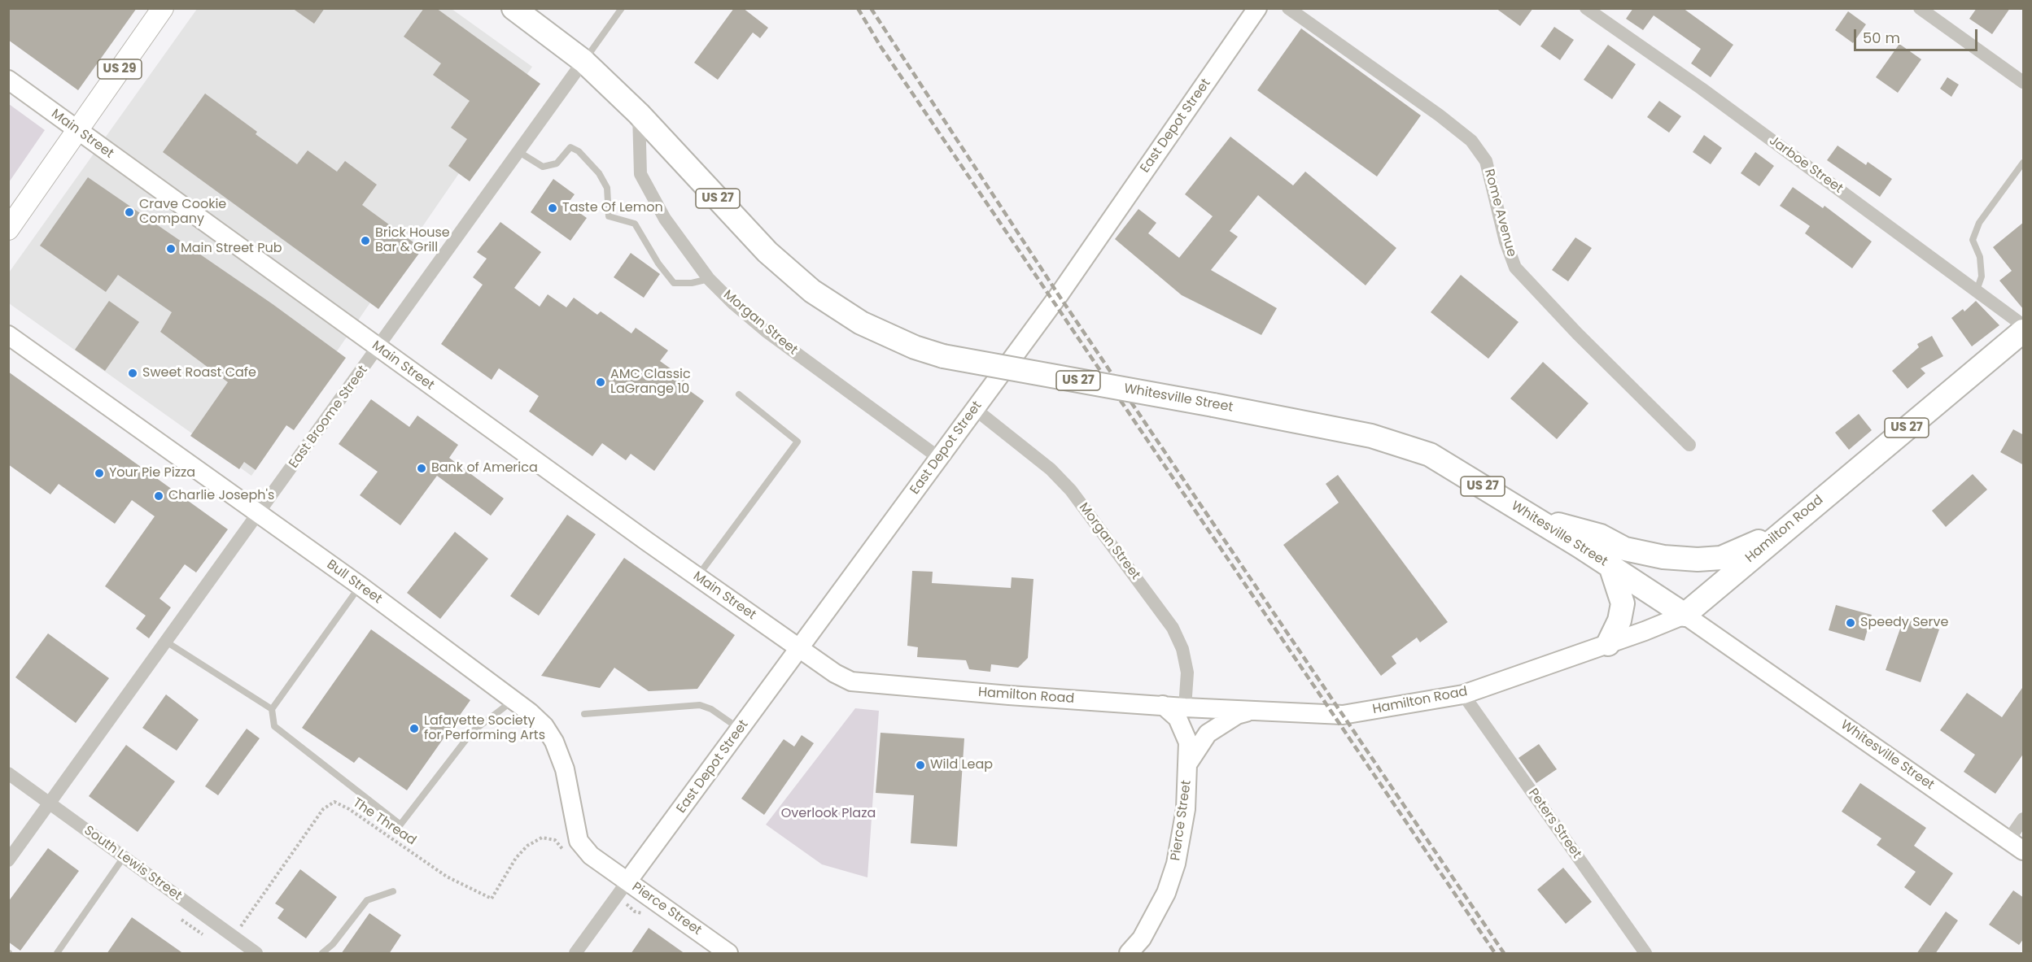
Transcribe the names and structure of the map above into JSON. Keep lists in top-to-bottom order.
{
  "streets": {
    "highway": ["US 27", "Whitesville Street", "Hamilton Road"],
    "main road": ["US 29"],
    "street": [
      "East Depot Street",
      "Main Street",
      "Jarboe Street",
      "Rome Avenue",
      "Morgan Street",
      "East Broome Street",
      "Bull Street",
      "Pierce Street",
      "Peters Street",
      "South Lewis Street"
    ],
    "path": ["The Thread"]
  },
  "crossings": [
    ["US 29", "Main Street"],
    ["East Depot Street", "Main Street"],
    ["East Depot Street", "Morgan Street"],
    ["East Depot Street", "Hamilton Road"],
    ["East Depot Street", "Bull Street"],
    ["East Depot Street", "Pierce Street"],
    ["Main Street", "East Broome Street"],
    ["Main Street", "Hamilton Road"],
    ["US 27", "Morgan Street"],
    ["US 27", "Whitesville Street"],
    ["US 27", "East Broome Street"],
    ["Morgan Street", "Whitesville Street"],
    ["Morgan Street", "Hamilton Road"],
    ["Whitesville Street", "Hamilton Road"],
    ["East Broome Street", "Bull Street"],
    ["East Broome Street", "South Lewis Street"],
    ["Hamilton Road", "Pierce Street"],
    ["Hamilton Road", "Peters Street"],
    ["Bull Street", "Pierce Street"],
    ["The Thread", "South Lewis Street"]
  ],
  "parks": ["Overlook Plaza"],
  "places": [
    "Taste Of Lemon",
    "Crave Cookie Company",
    "Brick House Bar & Grill",
    "Main Street Pub",
    "Sweet Roast Cafe",
    "AMC Classic LaGrange 10",
    "Bank of America",
    "Your Pie Pizza",
    "Charlie Joseph's",
    "Speedy Serve",
    "Lafayette Society for Performing Arts",
    "Wild Leap"
  ],
  "scale_bar": "50 m"
}
